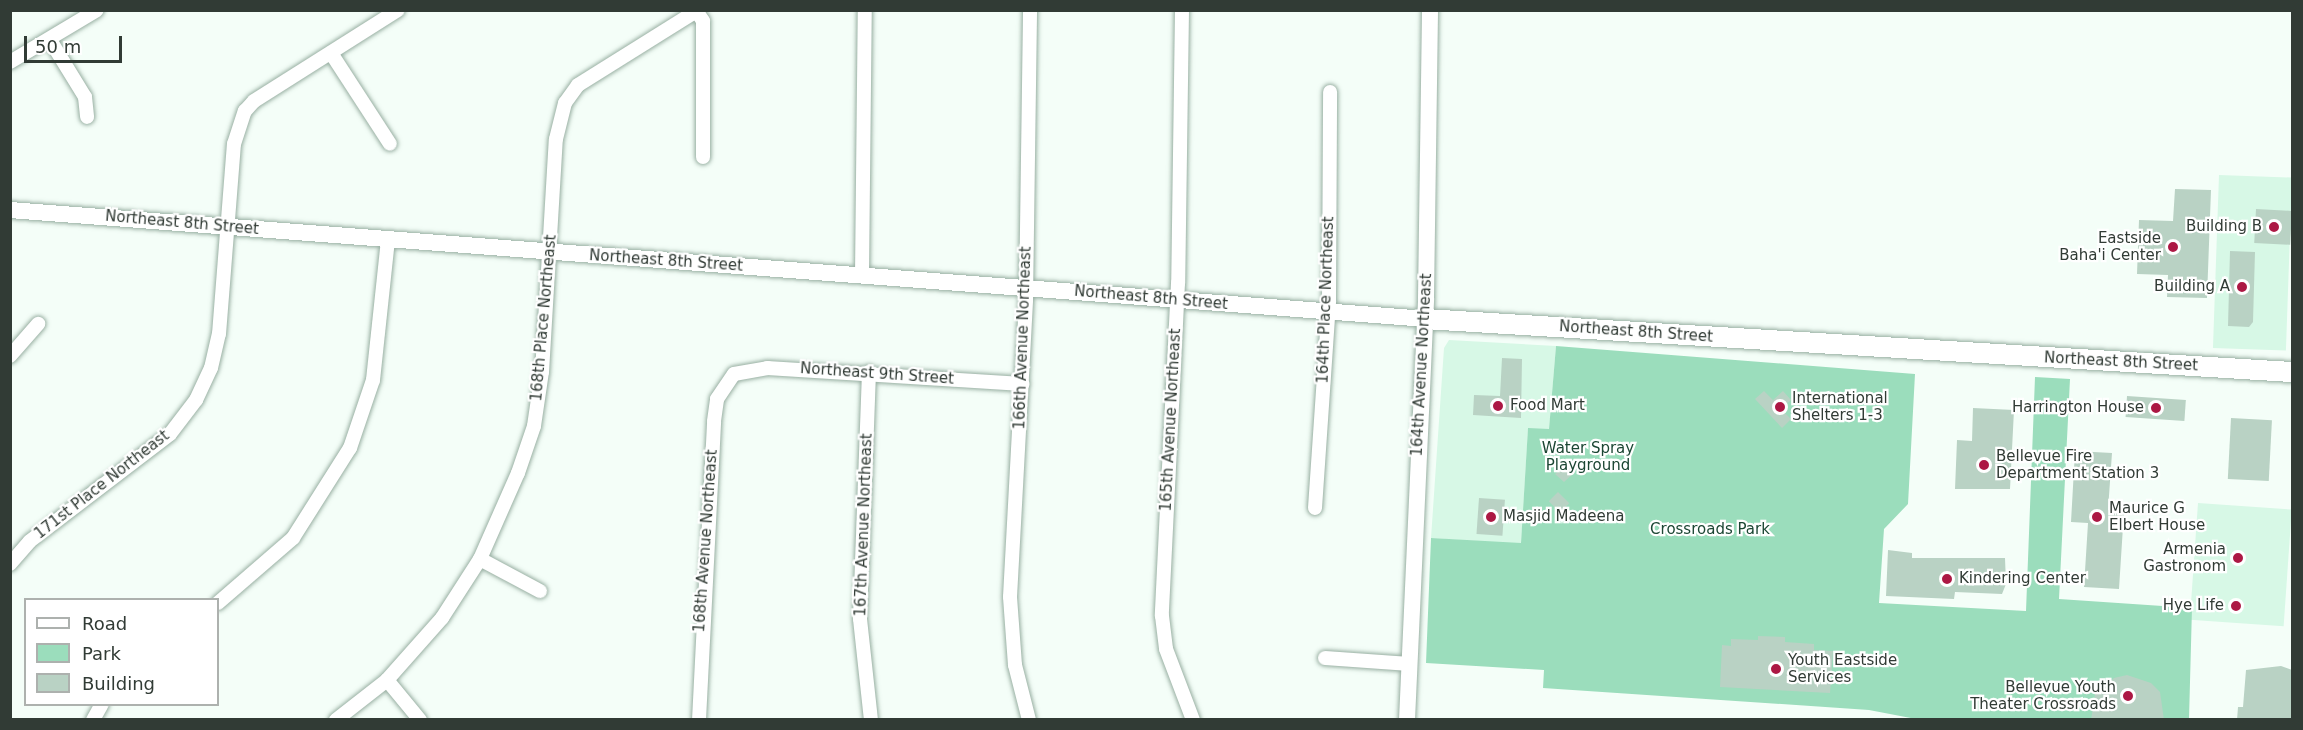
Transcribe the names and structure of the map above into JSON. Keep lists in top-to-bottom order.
{
  "streets": {
    "main road": ["Northeast 8th Street"],
    "street": [
      "164th Place Northeast",
      "168th Place Northeast",
      "166th Avenue Northeast",
      "164th Avenue Northeast",
      "Northeast 9th Street",
      "165th Avenue Northeast",
      "171st Place Northeast",
      "167th Avenue Northeast",
      "168th Avenue Northeast"
    ]
  },
  "crossings": [
    ["Northeast 8th Street", "164th Place Northeast"],
    ["Northeast 8th Street", "168th Place Northeast"],
    ["Northeast 8th Street", "166th Avenue Northeast"],
    ["Northeast 8th Street", "164th Avenue Northeast"],
    ["Northeast 8th Street", "165th Avenue Northeast"],
    ["Northeast 8th Street", "171st Place Northeast"],
    ["166th Avenue Northeast", "Northeast 9th Street"],
    ["Northeast 9th Street", "167th Avenue Northeast"],
    ["Northeast 9th Street", "168th Avenue Northeast"]
  ],
  "parks": ["Water Spray Playground", "Crossroads Park"],
  "places": [
    "Building B",
    "Eastside Baha'i Center",
    "Building A",
    "Food Mart",
    "International Shelters 1-3",
    "Harrington House",
    "Bellevue Fire Department Station 3",
    "Masjid Madeena",
    "Maurice G Elbert House",
    "Armenia Gastronom",
    "Kindering Center",
    "Hye Life",
    "Youth Eastside Services",
    "Bellevue Youth Theater Crossroads"
  ],
  "legend": ["Road", "Park", "Building"],
  "scale_bar": "50 m"
}
